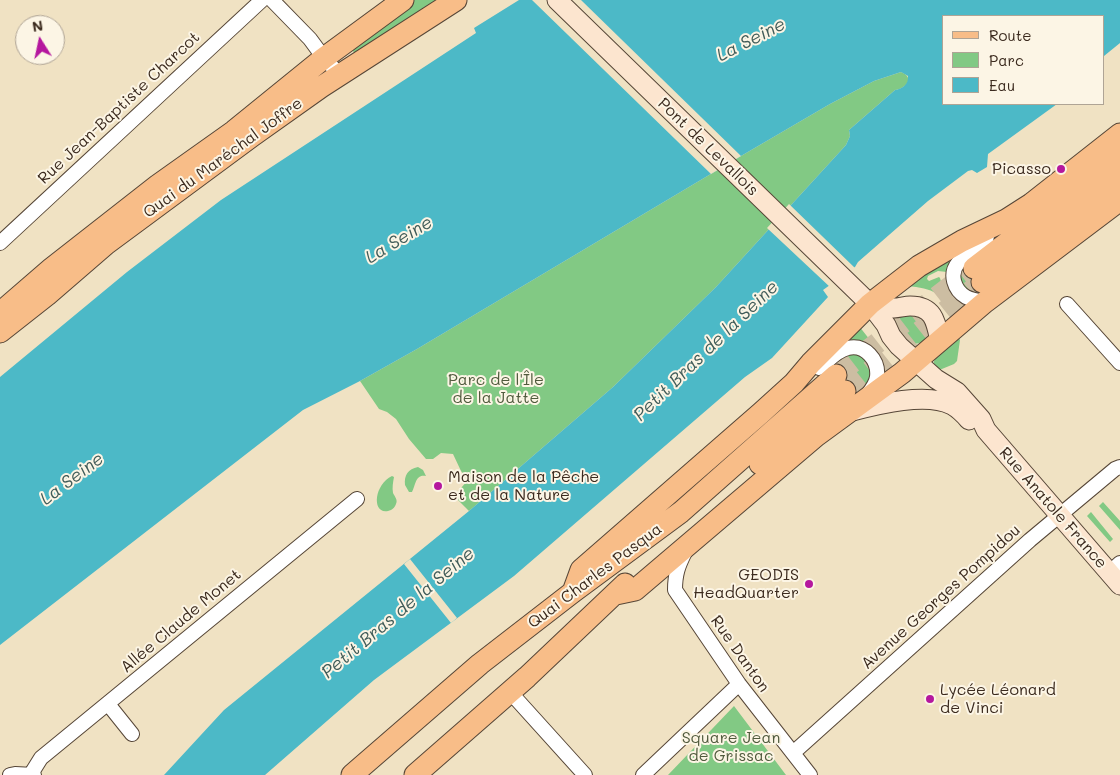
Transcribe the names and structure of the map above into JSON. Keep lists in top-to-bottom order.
{
  "streets": {
    "main road": [
      "Pont de Levallois",
      "Quai du Maréchal Joffre",
      "Rue Anatole France",
      "Quai Charles Pasqua"
    ],
    "street": [
      "Rue Jean-Baptiste Charcot",
      "Avenue Georges Pompidou",
      "Allée Claude Monet",
      "Rue Danton"
    ]
  },
  "crossings": [
    ["Pont de Levallois", "Rue Anatole France"],
    ["Rue Anatole France", "Avenue Georges Pompidou"],
    ["Avenue Georges Pompidou", "Rue Danton"]
  ],
  "water": ["La Seine", "Petit Bras de la Seine"],
  "parks": ["Parc de l'Île de la Jatte", "Square Jean de Grissac"],
  "places": [
    "Picasso",
    "Maison de la Pêche et de la Nature",
    "GEODIS HeadQuarter",
    "Lycée Léonard de Vinci"
  ],
  "legend": ["Route", "Parc", "Eau"],
  "north": "top"
}
